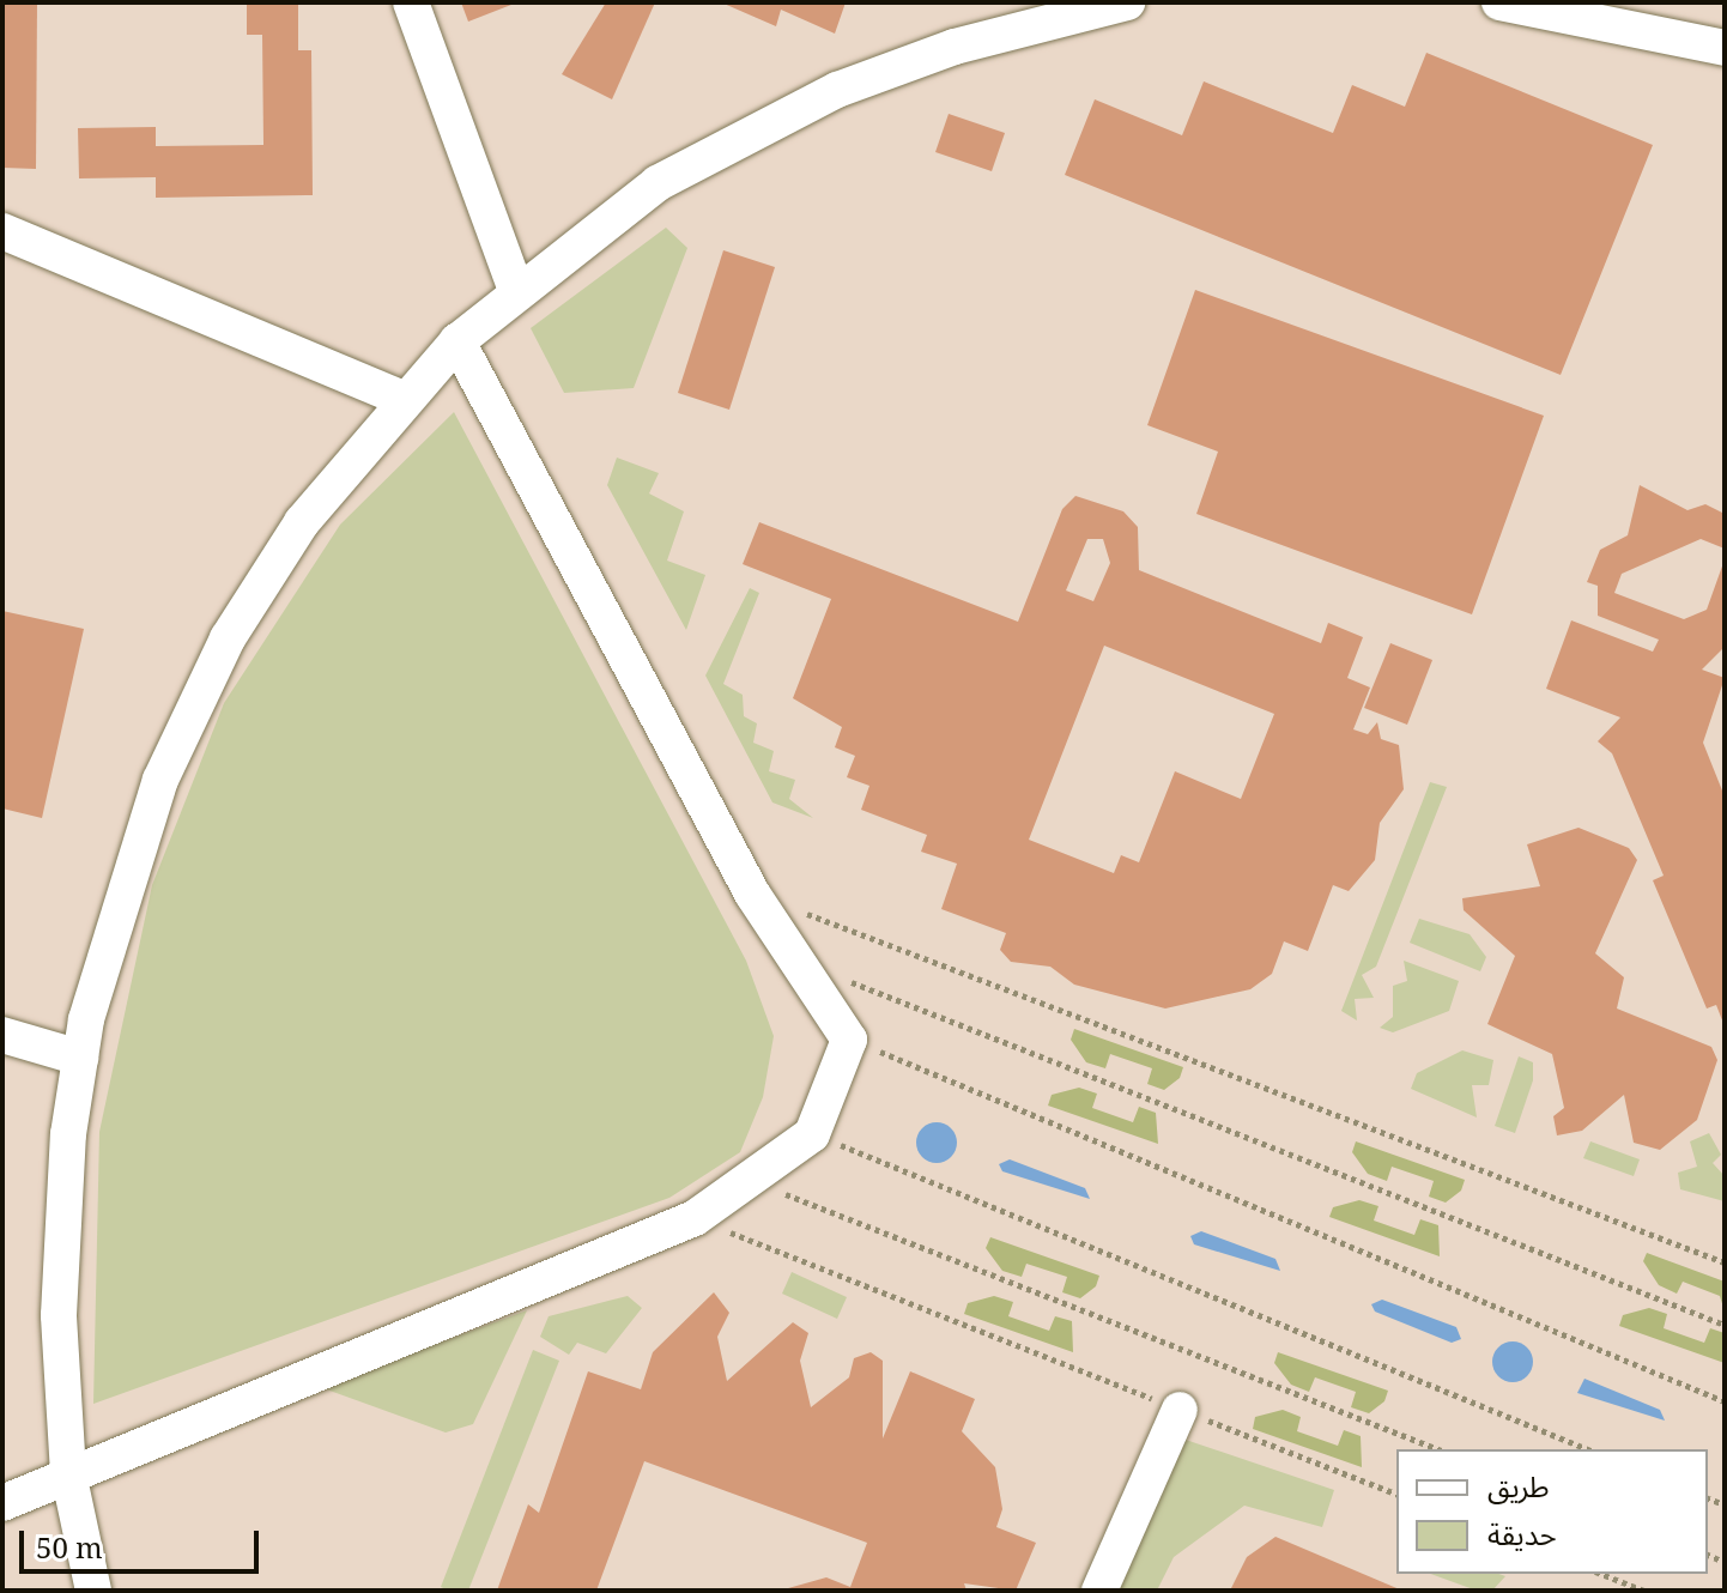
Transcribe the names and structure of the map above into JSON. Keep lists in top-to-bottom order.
{
  "legend": ["طريق", "حديقة"],
  "scale_bar": "50 m"
}
